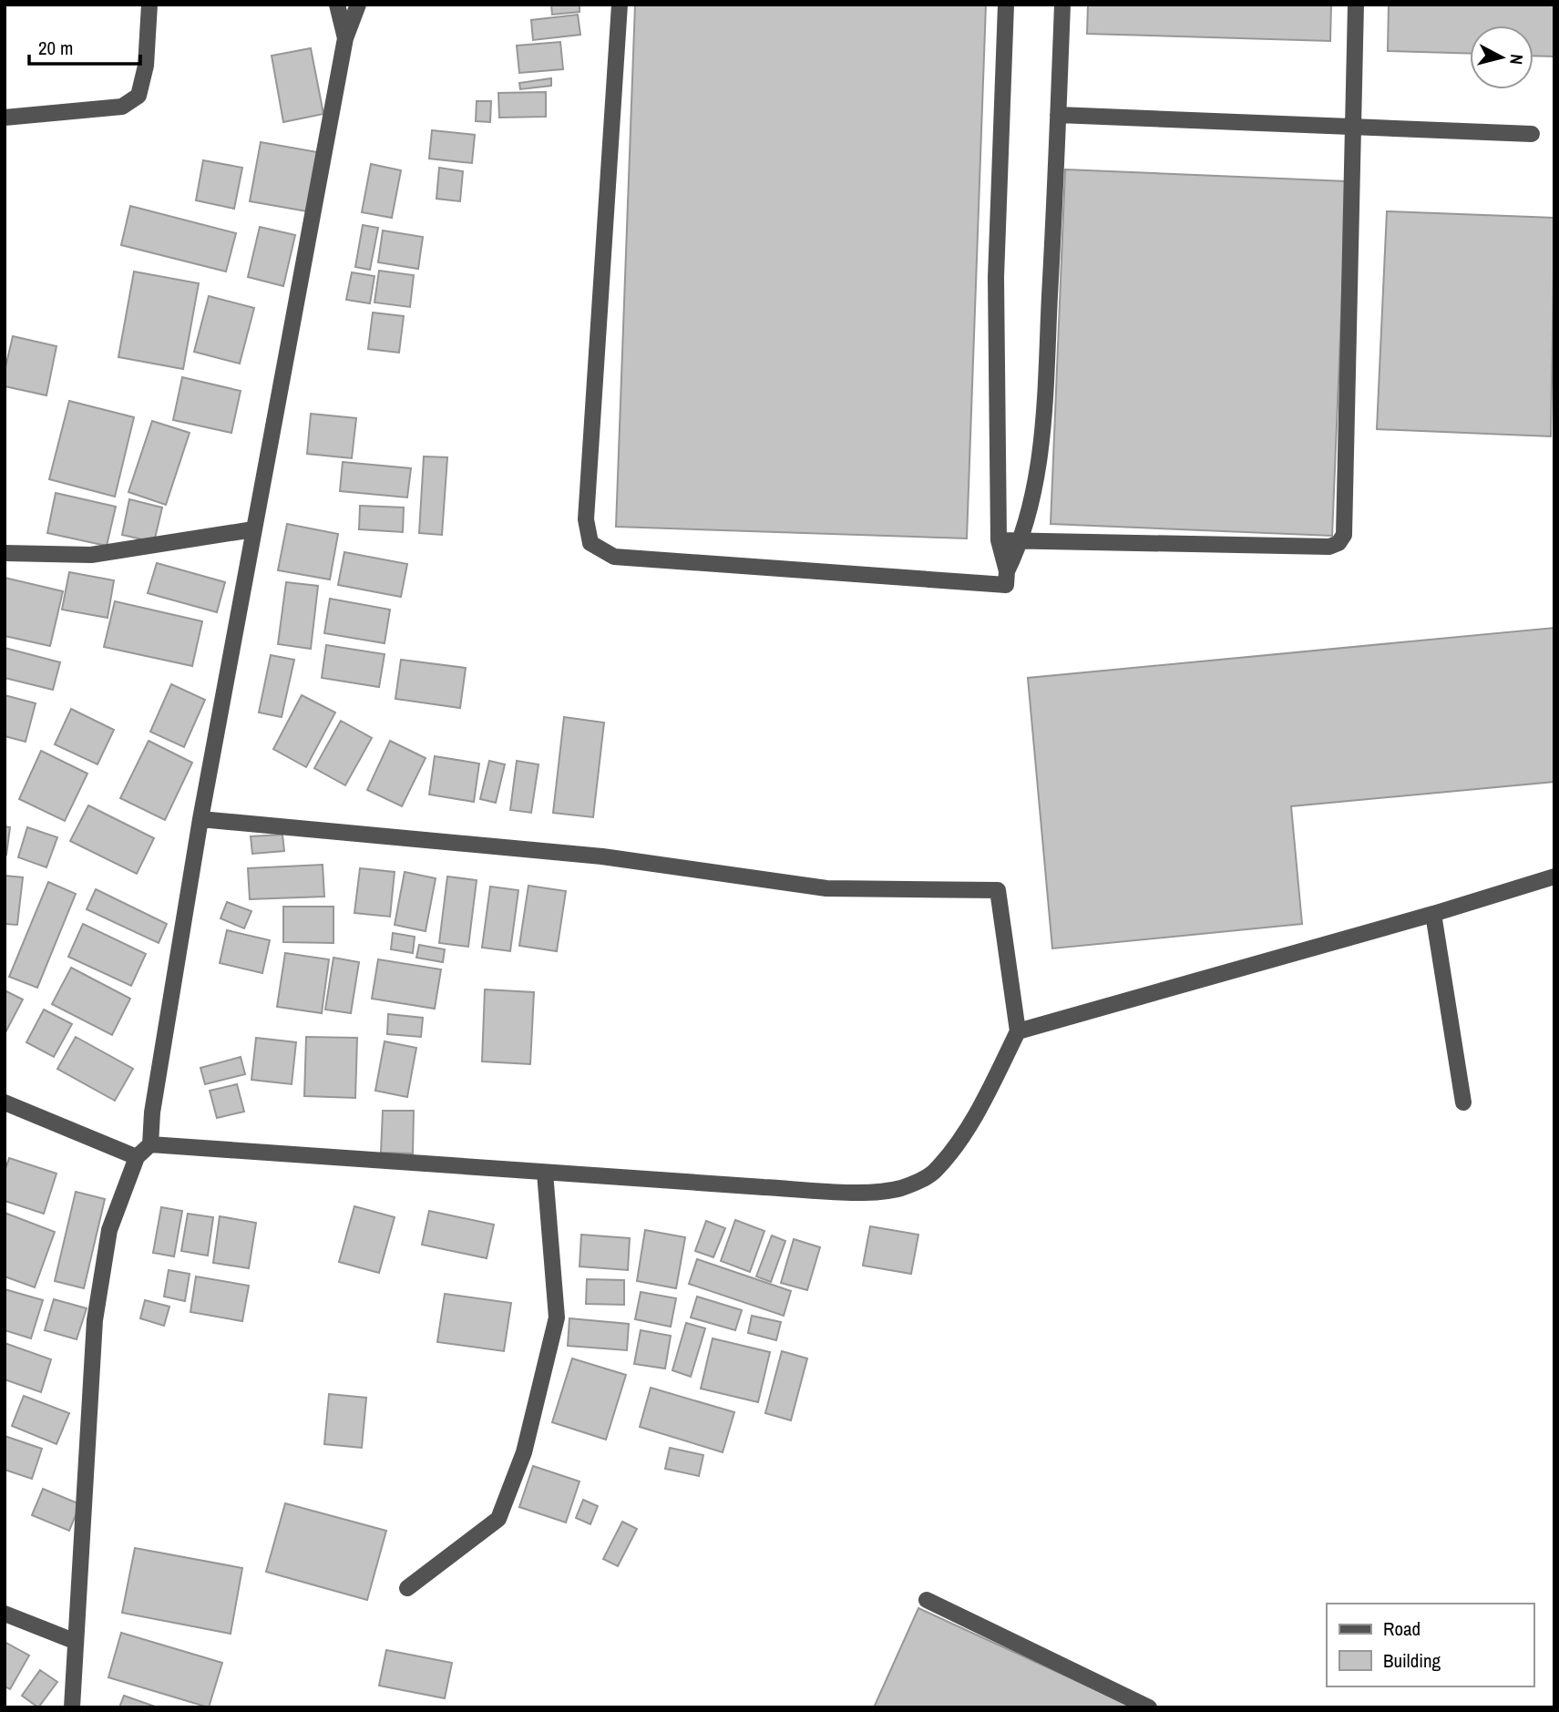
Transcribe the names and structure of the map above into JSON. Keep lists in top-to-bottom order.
{
  "legend": ["Road", "Building"],
  "scale_bar": "20 m",
  "north": "right"
}
